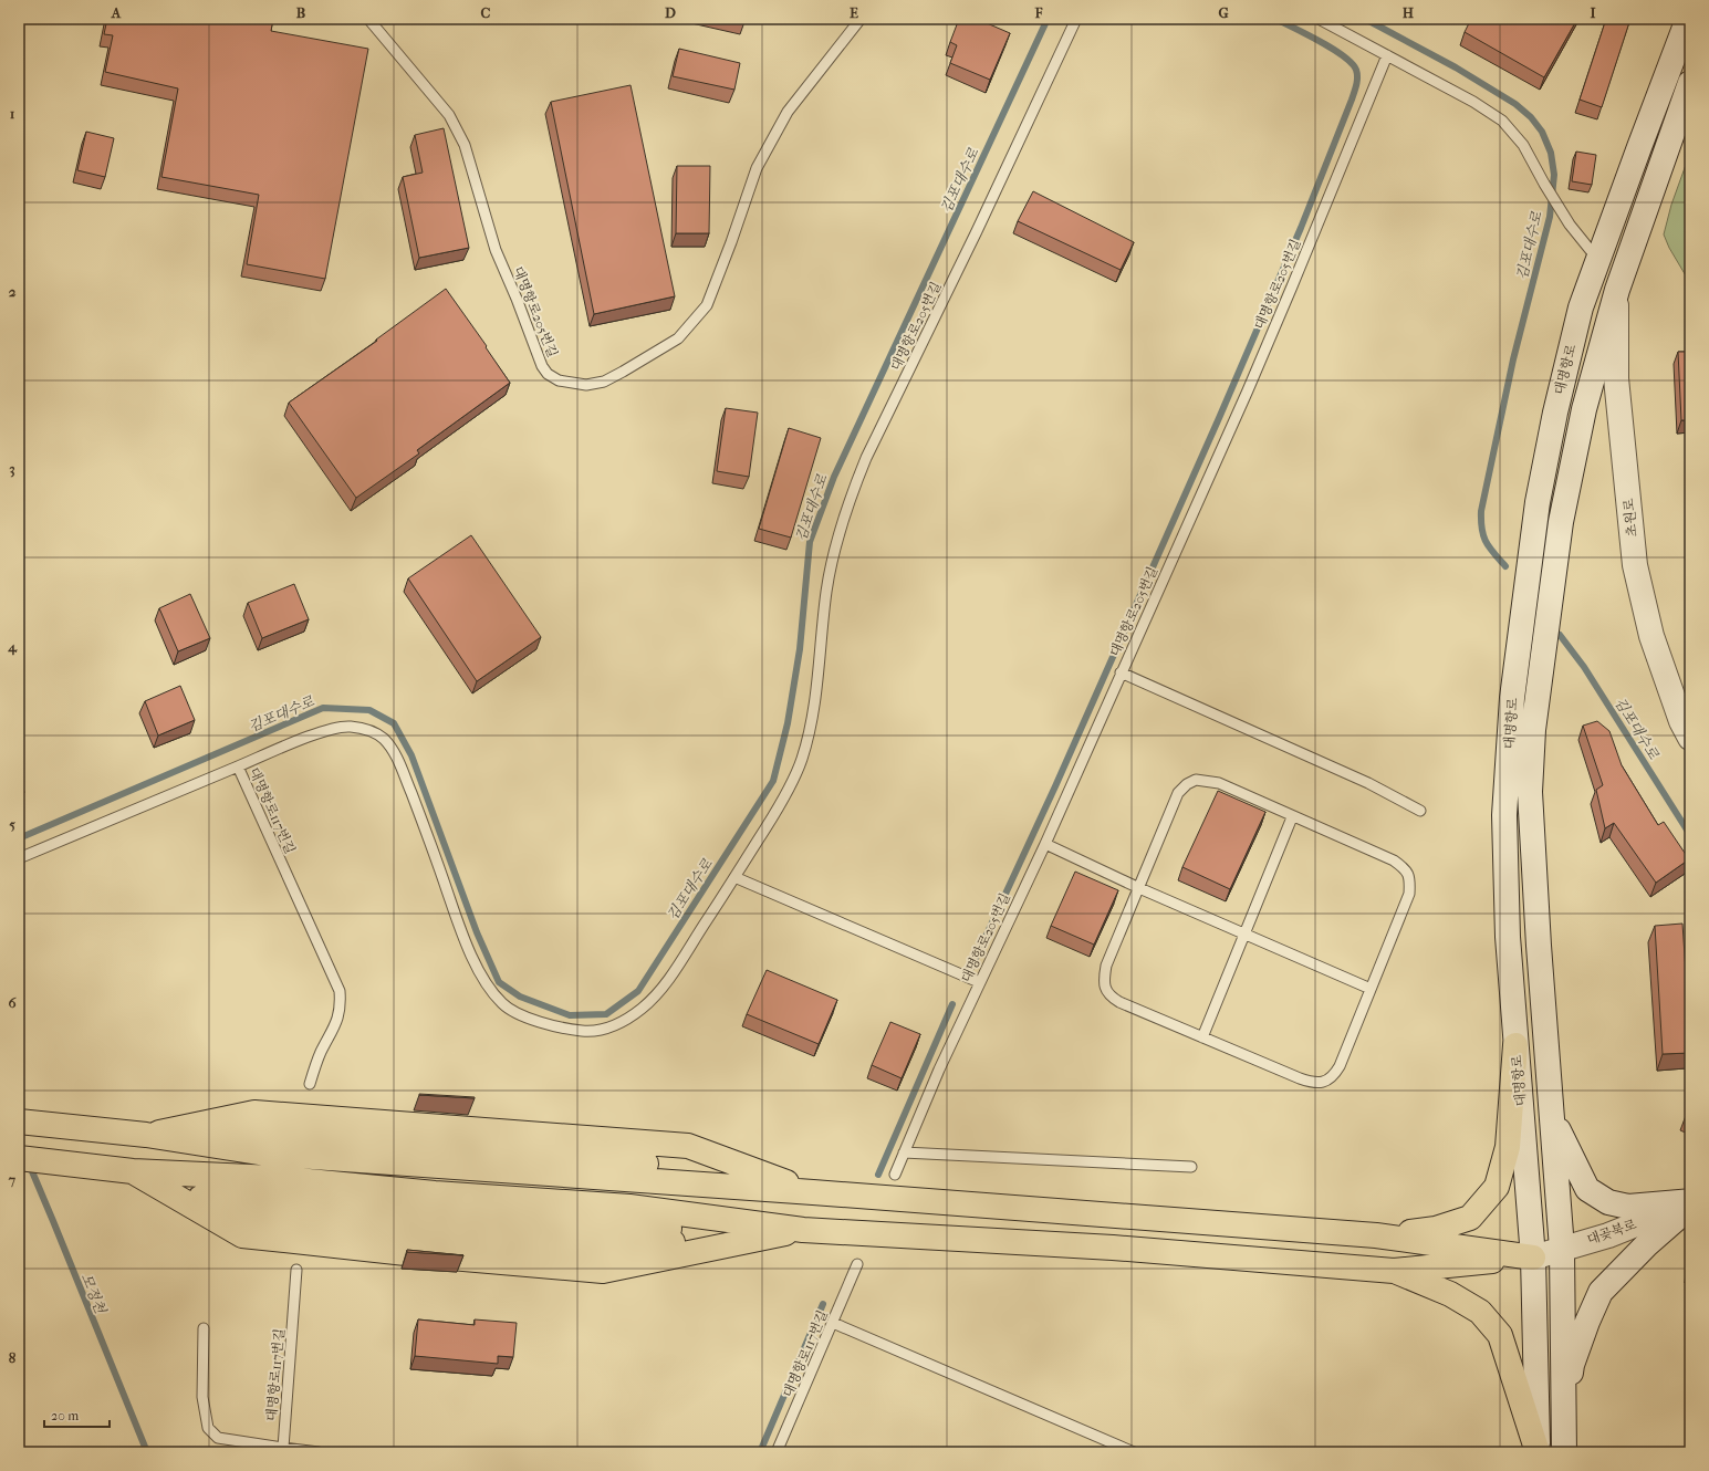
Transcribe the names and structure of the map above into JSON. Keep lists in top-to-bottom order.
{
  "streets": {
    "main road": ["대명항로", "초원로", "대곶북로"],
    "lane": ["대명항로205번길", "대명항로117번길"]
  },
  "crossings": [
    ["대명항로205번길", "대명항로117번길"],
    ["대명항로", "초원로"],
    ["대명항로", "대곶북로"]
  ],
  "water": ["김포대수로", "모정천"],
  "scale_bar": "20 m",
  "grid": {
    "columns": [
      "A",
      "B",
      "C",
      "D",
      "E",
      "F",
      "G",
      "H",
      "I"
    ],
    "rows": [
      "1",
      "2",
      "3",
      "4",
      "5",
      "6",
      "7",
      "8"
    ]
  }
}
